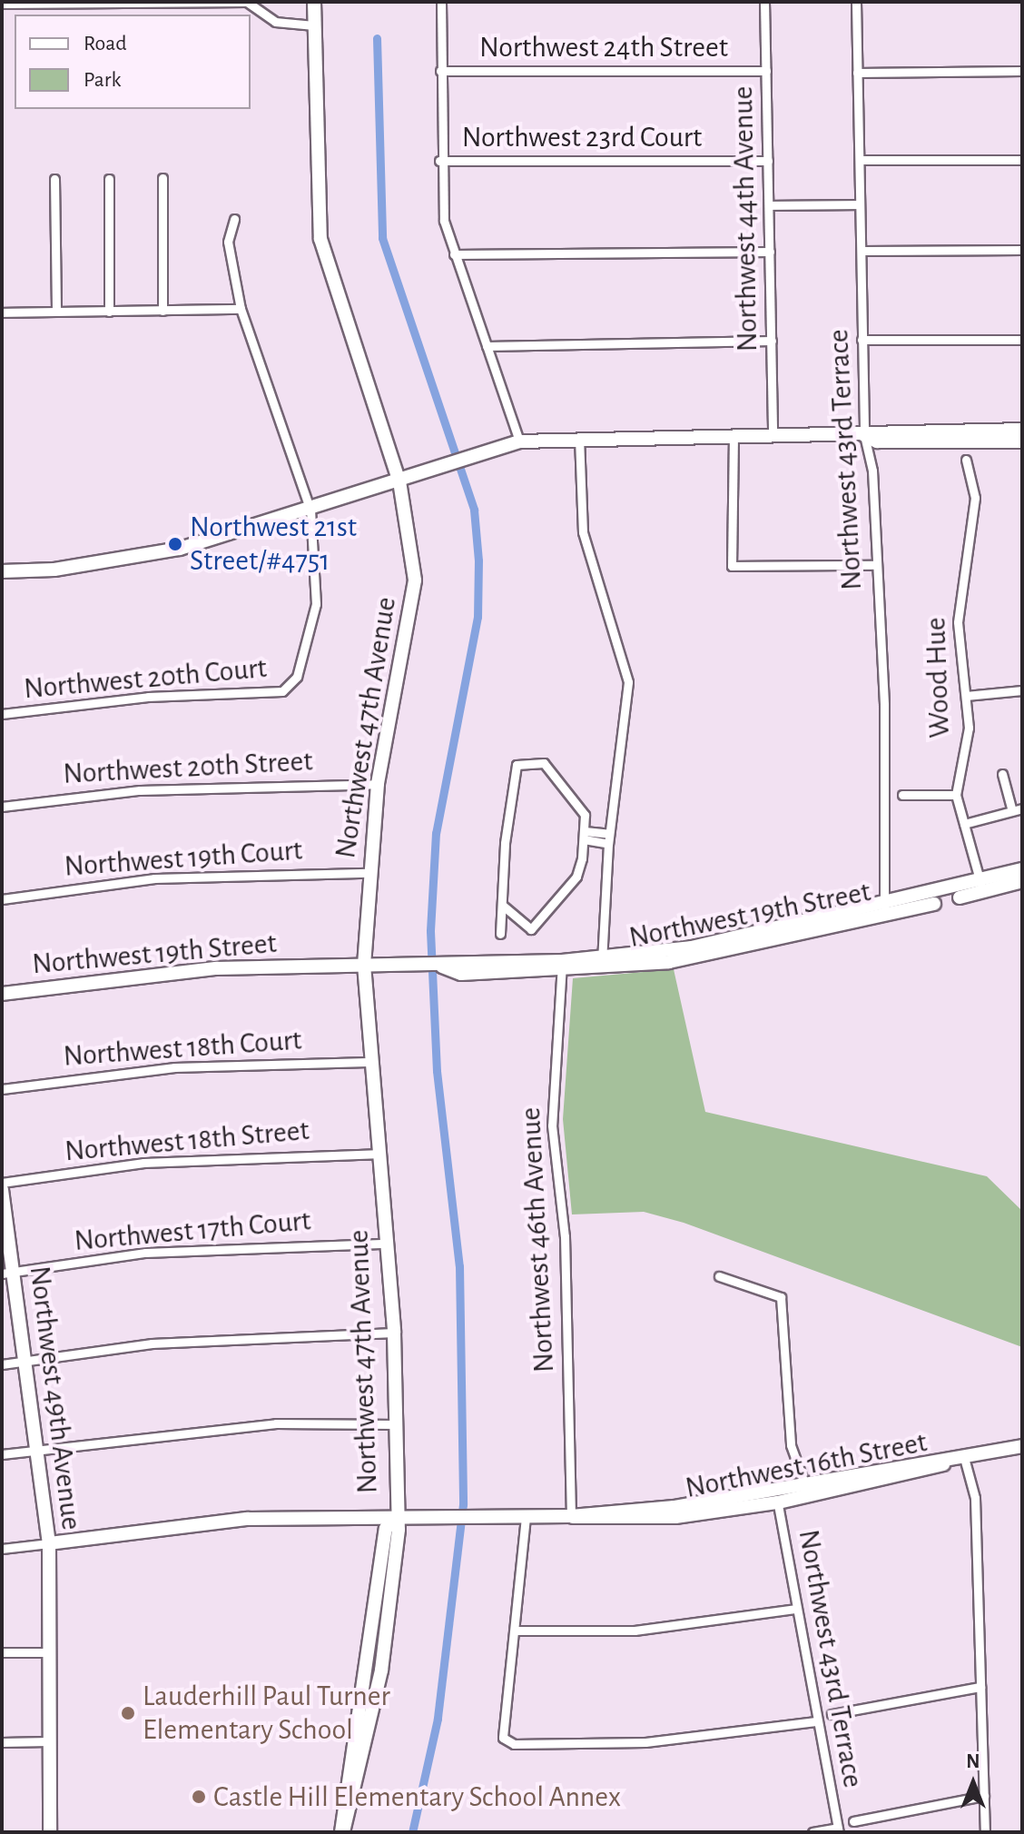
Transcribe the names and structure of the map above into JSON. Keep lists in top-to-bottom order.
{
  "streets": {
    "street": [
      "Northwest 24th Street",
      "Northwest 23rd Court",
      "Northwest 44th Avenue",
      "Northwest 43rd Terrace",
      "Wood Hue",
      "Northwest 20th Court",
      "Northwest 47th Avenue",
      "Northwest 20th Street",
      "Northwest 19th Court",
      "Northwest 19th Street",
      "Northwest 18th Court",
      "Northwest 18th Street",
      "Northwest 17th Court",
      "Northwest 46th Avenue",
      "Northwest 49th Avenue",
      "Northwest 16th Street"
    ]
  },
  "crossings": [
    ["Northwest 24th Street", "Northwest 44th Avenue"],
    ["Northwest 23rd Court", "Northwest 44th Avenue"],
    ["Northwest 43rd Terrace", "Northwest 19th Street"],
    ["Northwest 43rd Terrace", "Northwest 16th Street"],
    ["Wood Hue", "Northwest 19th Street"],
    ["Northwest 47th Avenue", "Northwest 20th Street"],
    ["Northwest 47th Avenue", "Northwest 19th Court"],
    ["Northwest 47th Avenue", "Northwest 19th Street"],
    ["Northwest 47th Avenue", "Northwest 18th Court"],
    ["Northwest 47th Avenue", "Northwest 18th Street"],
    ["Northwest 47th Avenue", "Northwest 17th Court"],
    ["Northwest 47th Avenue", "Northwest 16th Street"],
    ["Northwest 19th Street", "Northwest 46th Avenue"],
    ["Northwest 17th Court", "Northwest 49th Avenue"],
    ["Northwest 46th Avenue", "Northwest 16th Street"],
    ["Northwest 49th Avenue", "Northwest 16th Street"]
  ],
  "places": ["Northwest 21st Street/#4751", "Lauderhill Paul Turner Elementary School", "Castle Hill Elementary School Annex"],
  "legend": ["Road", "Park"],
  "north": "top"
}
